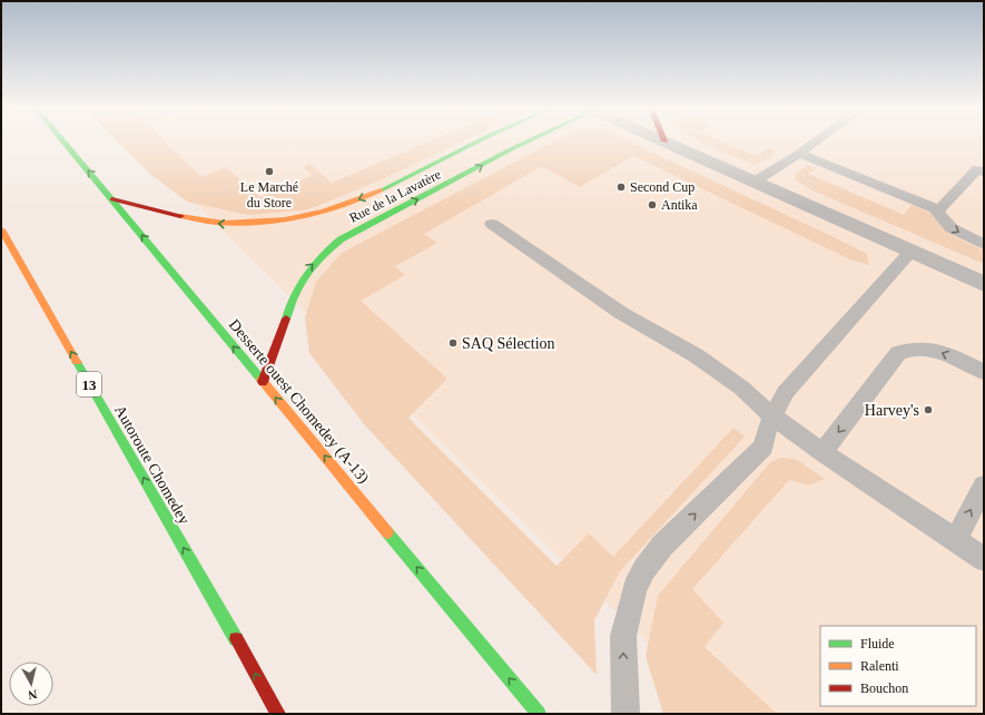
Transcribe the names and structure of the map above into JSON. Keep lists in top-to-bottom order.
{
  "streets": {
    "main road": [
      "Rue de la Lavatère",
      "13",
      "Desserte ouest Chomedey (A-13)",
      "Autoroute Chomedey"
    ]
  },
  "crossings": [
    ["Rue de la Lavatère", "Desserte ouest Chomedey (A-13)"]
  ],
  "one_way": ["Desserte ouest Chomedey (A-13)", "Autoroute Chomedey"],
  "places": [
    "Le Marché du Store",
    "Second Cup",
    "Antika",
    "SAQ Sélection",
    "Harvey's"
  ],
  "legend": ["Fluide", "Ralenti", "Bouchon"],
  "north": "bottom"
}
